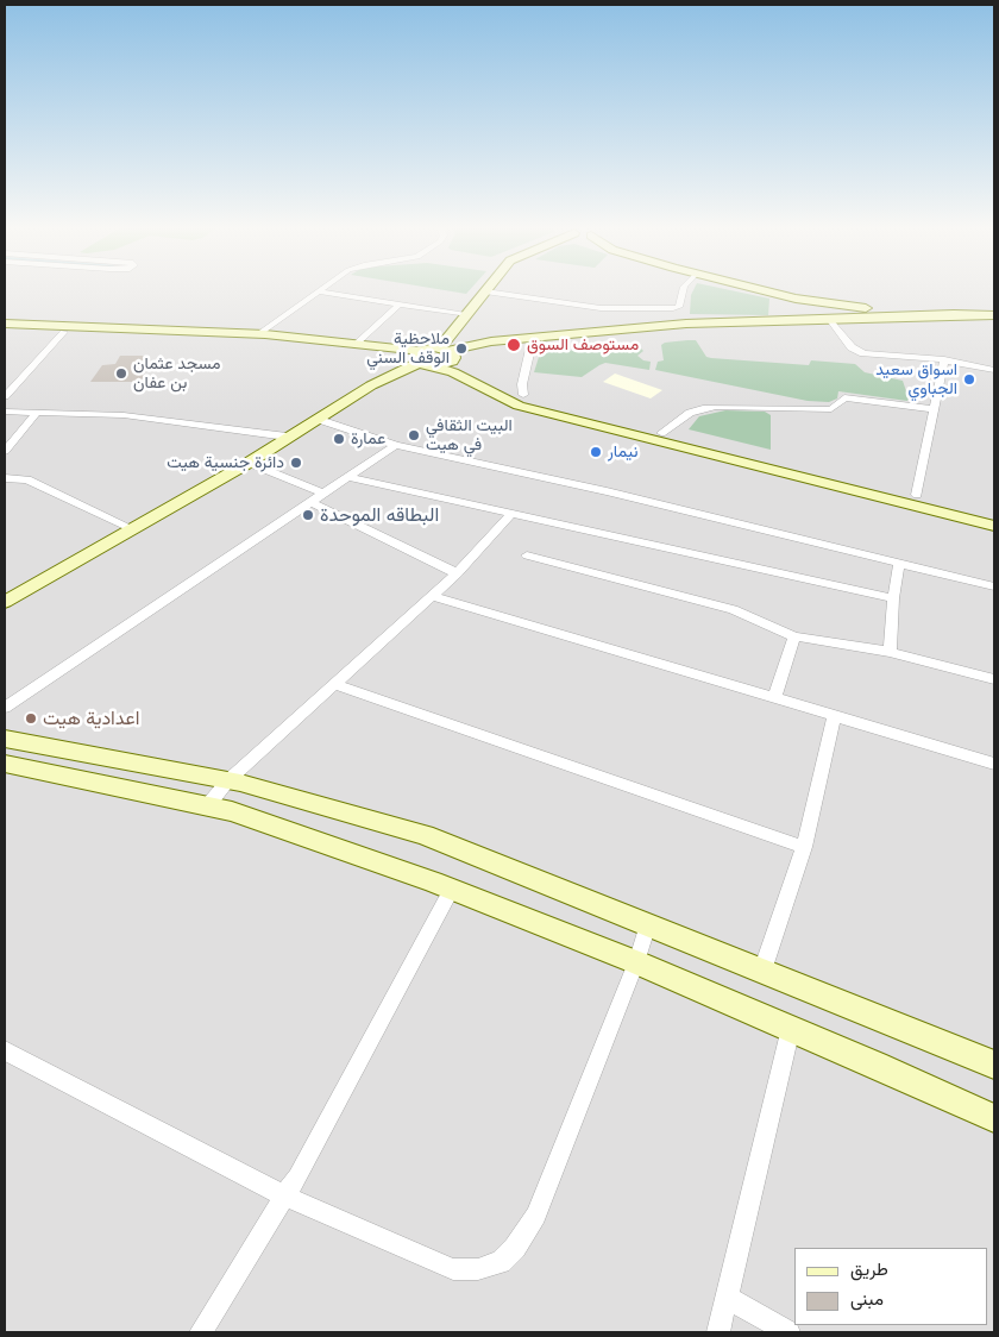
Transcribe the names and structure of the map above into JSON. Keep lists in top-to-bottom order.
{
  "places": [
    "مستوصف السوق",
    "ملاحظية الوقف السني",
    "مسجد عثمان بن عفان",
    "اسواق سعيد الجباوي",
    "البيت الثقافي في هيت",
    "عمارة",
    "نيمار",
    "دائرة جنسية هيت",
    "البطاقه الموحدة",
    "اعدادية هيت"
  ],
  "legend": ["طريق", "مبنى"]
}
